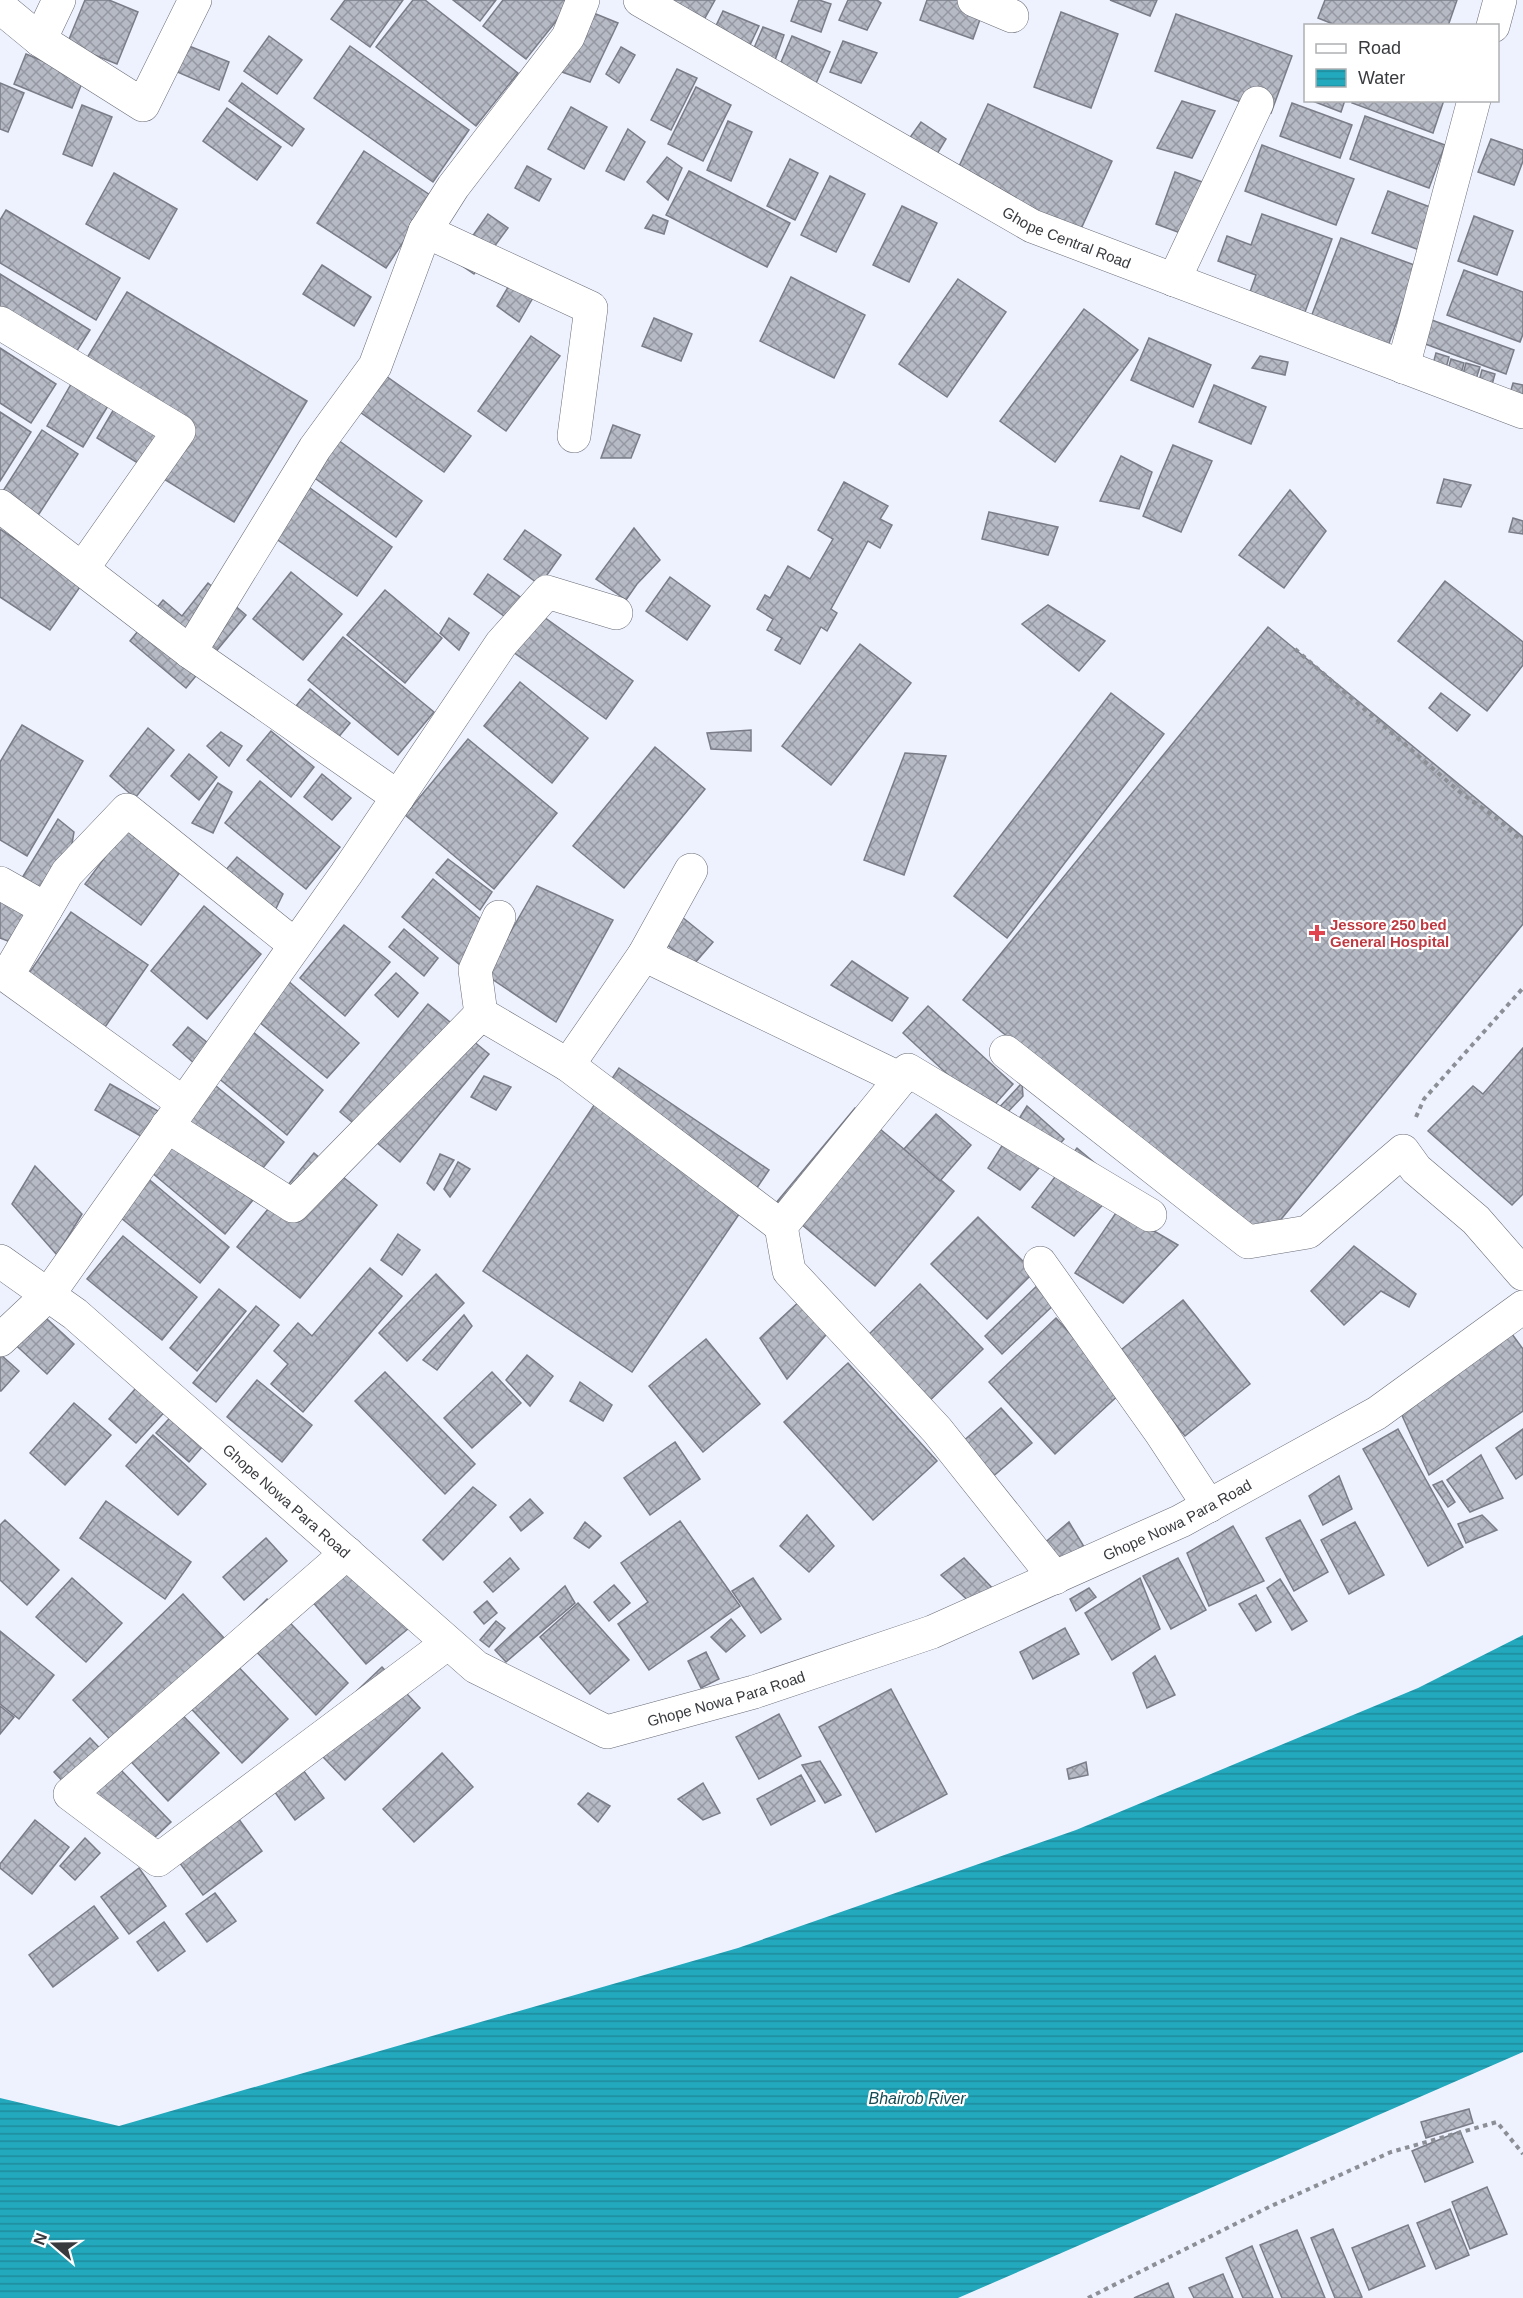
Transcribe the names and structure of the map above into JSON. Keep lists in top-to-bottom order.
{
  "streets": {
    "street": ["Ghope Central Road", "Ghope Nowa Para Road"]
  },
  "water": ["Bhairob River"],
  "places": {
    "health": ["Jessore 250 bed General Hospital"]
  },
  "legend": ["Road", "Water"],
  "north": "left"
}
